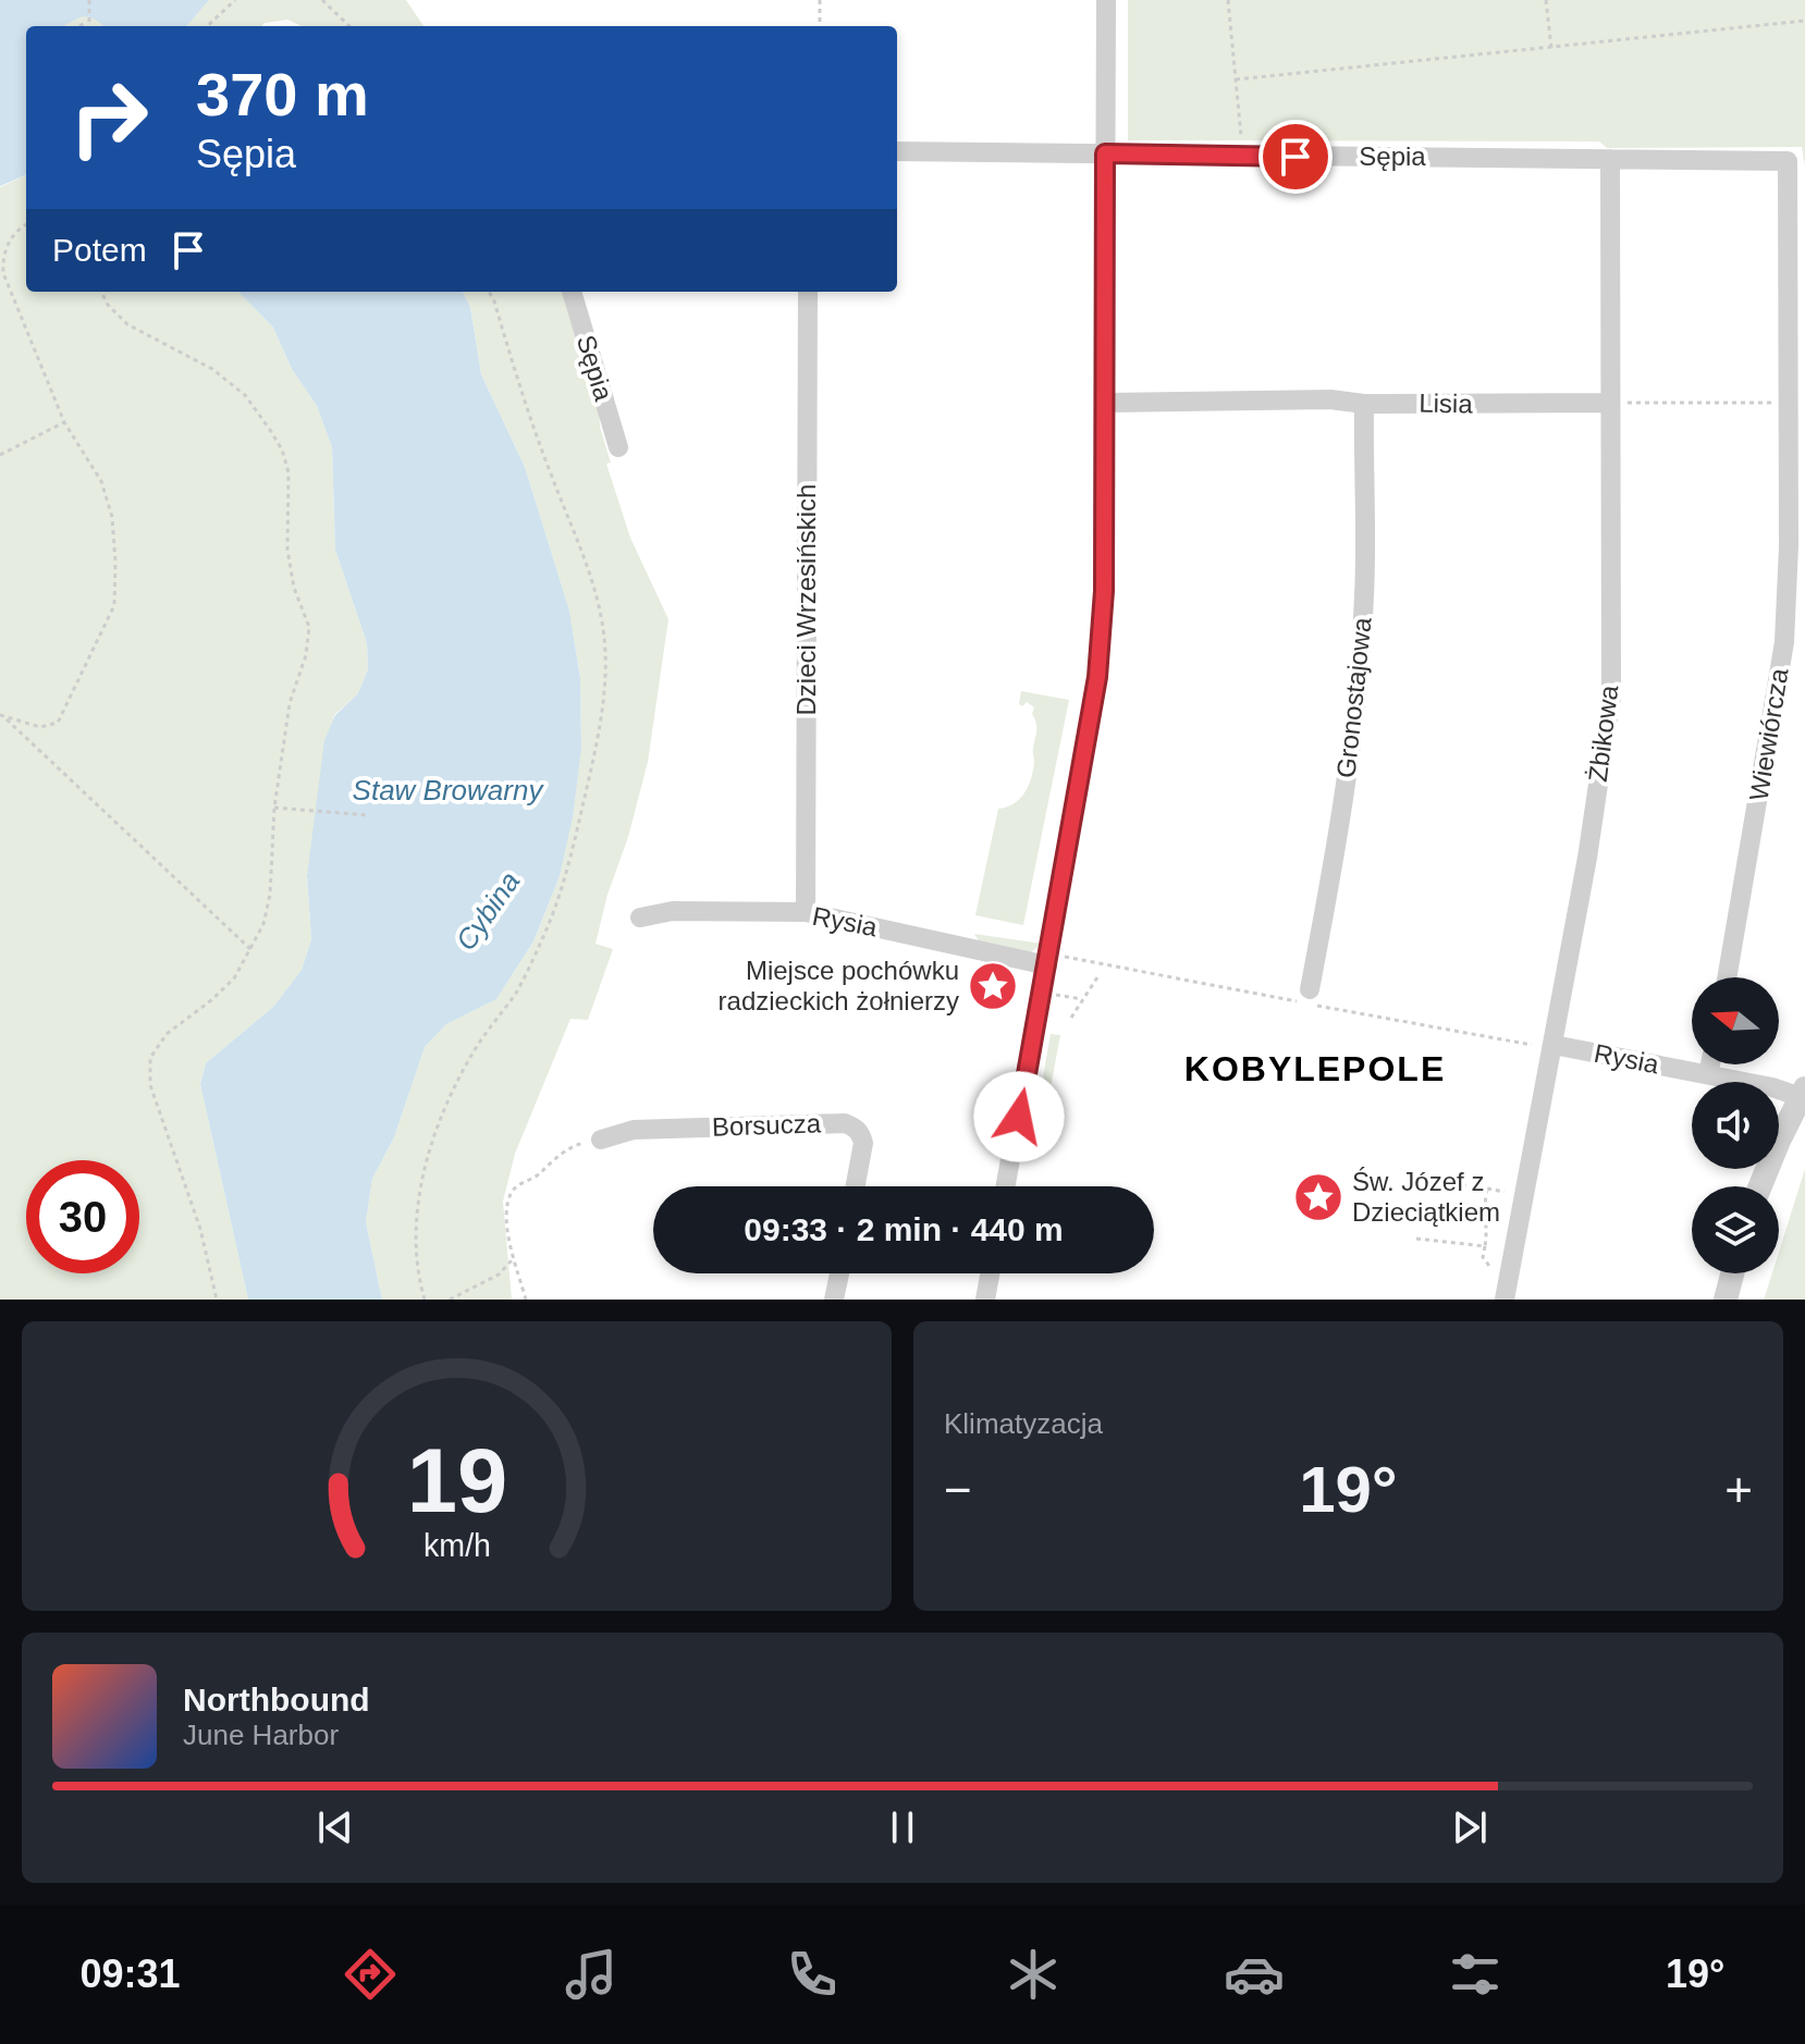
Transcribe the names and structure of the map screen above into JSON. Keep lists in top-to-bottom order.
{
  "streets": {
    "street": [
      "Sępia",
      "Lisia",
      "Dzieci Wrzesińskich",
      "Gronostajowa",
      "Żbikowa",
      "Wiewiórcza",
      "Rysia",
      "Borsucza"
    ]
  },
  "crossings": [
    ["Sępia", "Żbikowa"],
    ["Sępia", "Wiewiórcza"],
    ["Lisia", "Gronostajowa"],
    ["Lisia", "Żbikowa"],
    ["Dzieci Wrzesińskich", "Rysia"],
    ["Żbikowa", "Rysia"]
  ],
  "districts": ["KOBYLEPOLE"],
  "water": ["Staw Browarny", "Cybina"],
  "places": {
    "place": ["Miejsce pochówku radzieckich żołnierzy", "Św. Józef z Dzieciątkiem"]
  },
  "north": "left",
  "page": {
    "turn": ["370 m", "Sępia"],
    "then": "Potem",
    "limit": "30",
    "trip": "09:33 · 2 min · 440 m",
    "tile": "Klimatyzacja",
    "heat": ["−", "19°", "+"],
    "song": ["Northbound", "June Harbor"],
    "tabs": ["09:31", "19°"],
    "gauge": ["19", "km/h"]
  }
}
